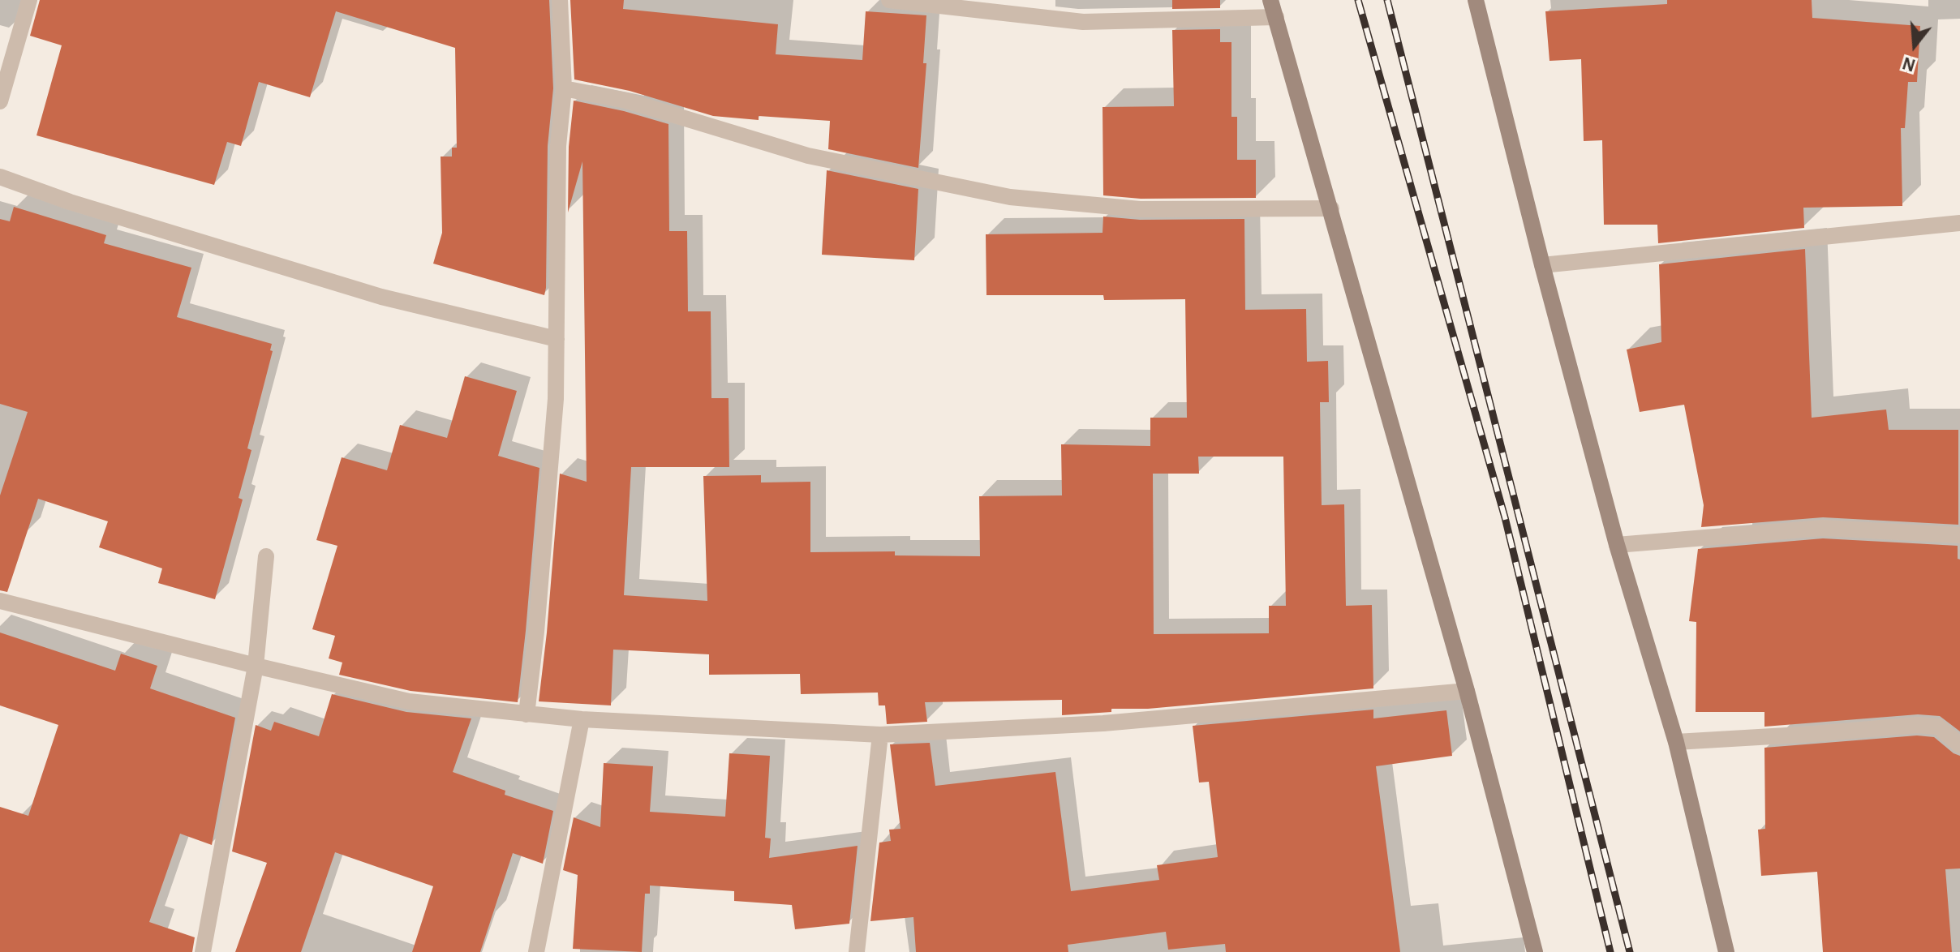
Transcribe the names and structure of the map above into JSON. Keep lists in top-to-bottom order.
{
  "north": "bottom"
}
